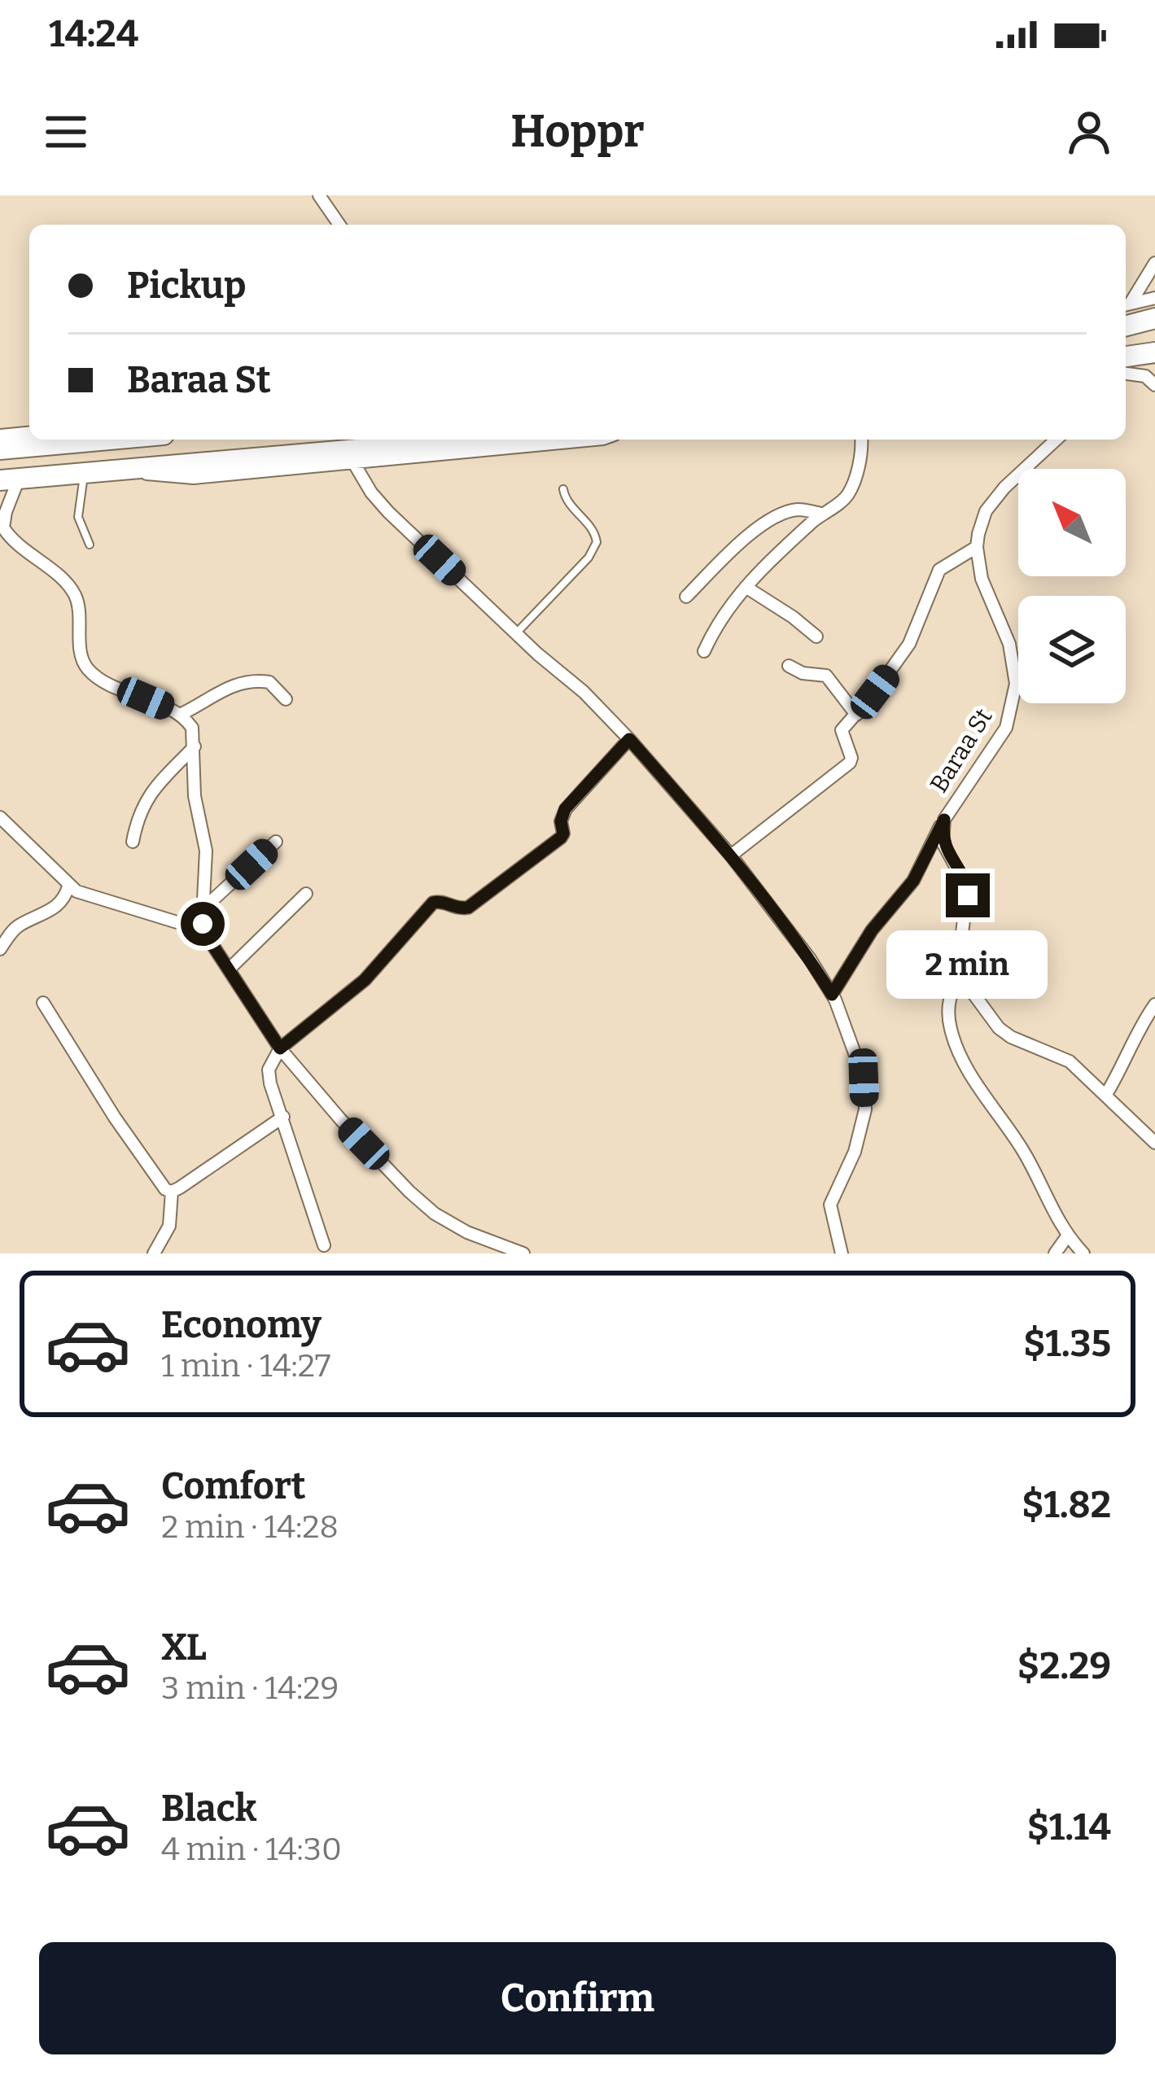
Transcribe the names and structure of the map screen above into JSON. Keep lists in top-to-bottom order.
{
  "streets": {
    "street": ["Baraa St"]
  },
  "north": "top left",
  "page": {
    "status": "14:24",
    "header": "Hoppr",
    "banner": ["Pickup", "Baraa St"],
    "bubble": "2 min",
    "list": [
      {
        "name": "Economy",
        "note": "1 min · 14:27",
        "value": "$1.35"
      },
      {
        "name": "Comfort",
        "note": "2 min · 14:28",
        "value": "$1.82"
      },
      {
        "name": "XL",
        "note": "3 min · 14:29",
        "value": "$2.29"
      },
      {
        "name": "Black",
        "note": "4 min · 14:30",
        "value": "$1.14"
      }
    ],
    "buttons": "Confirm"
  }
}
